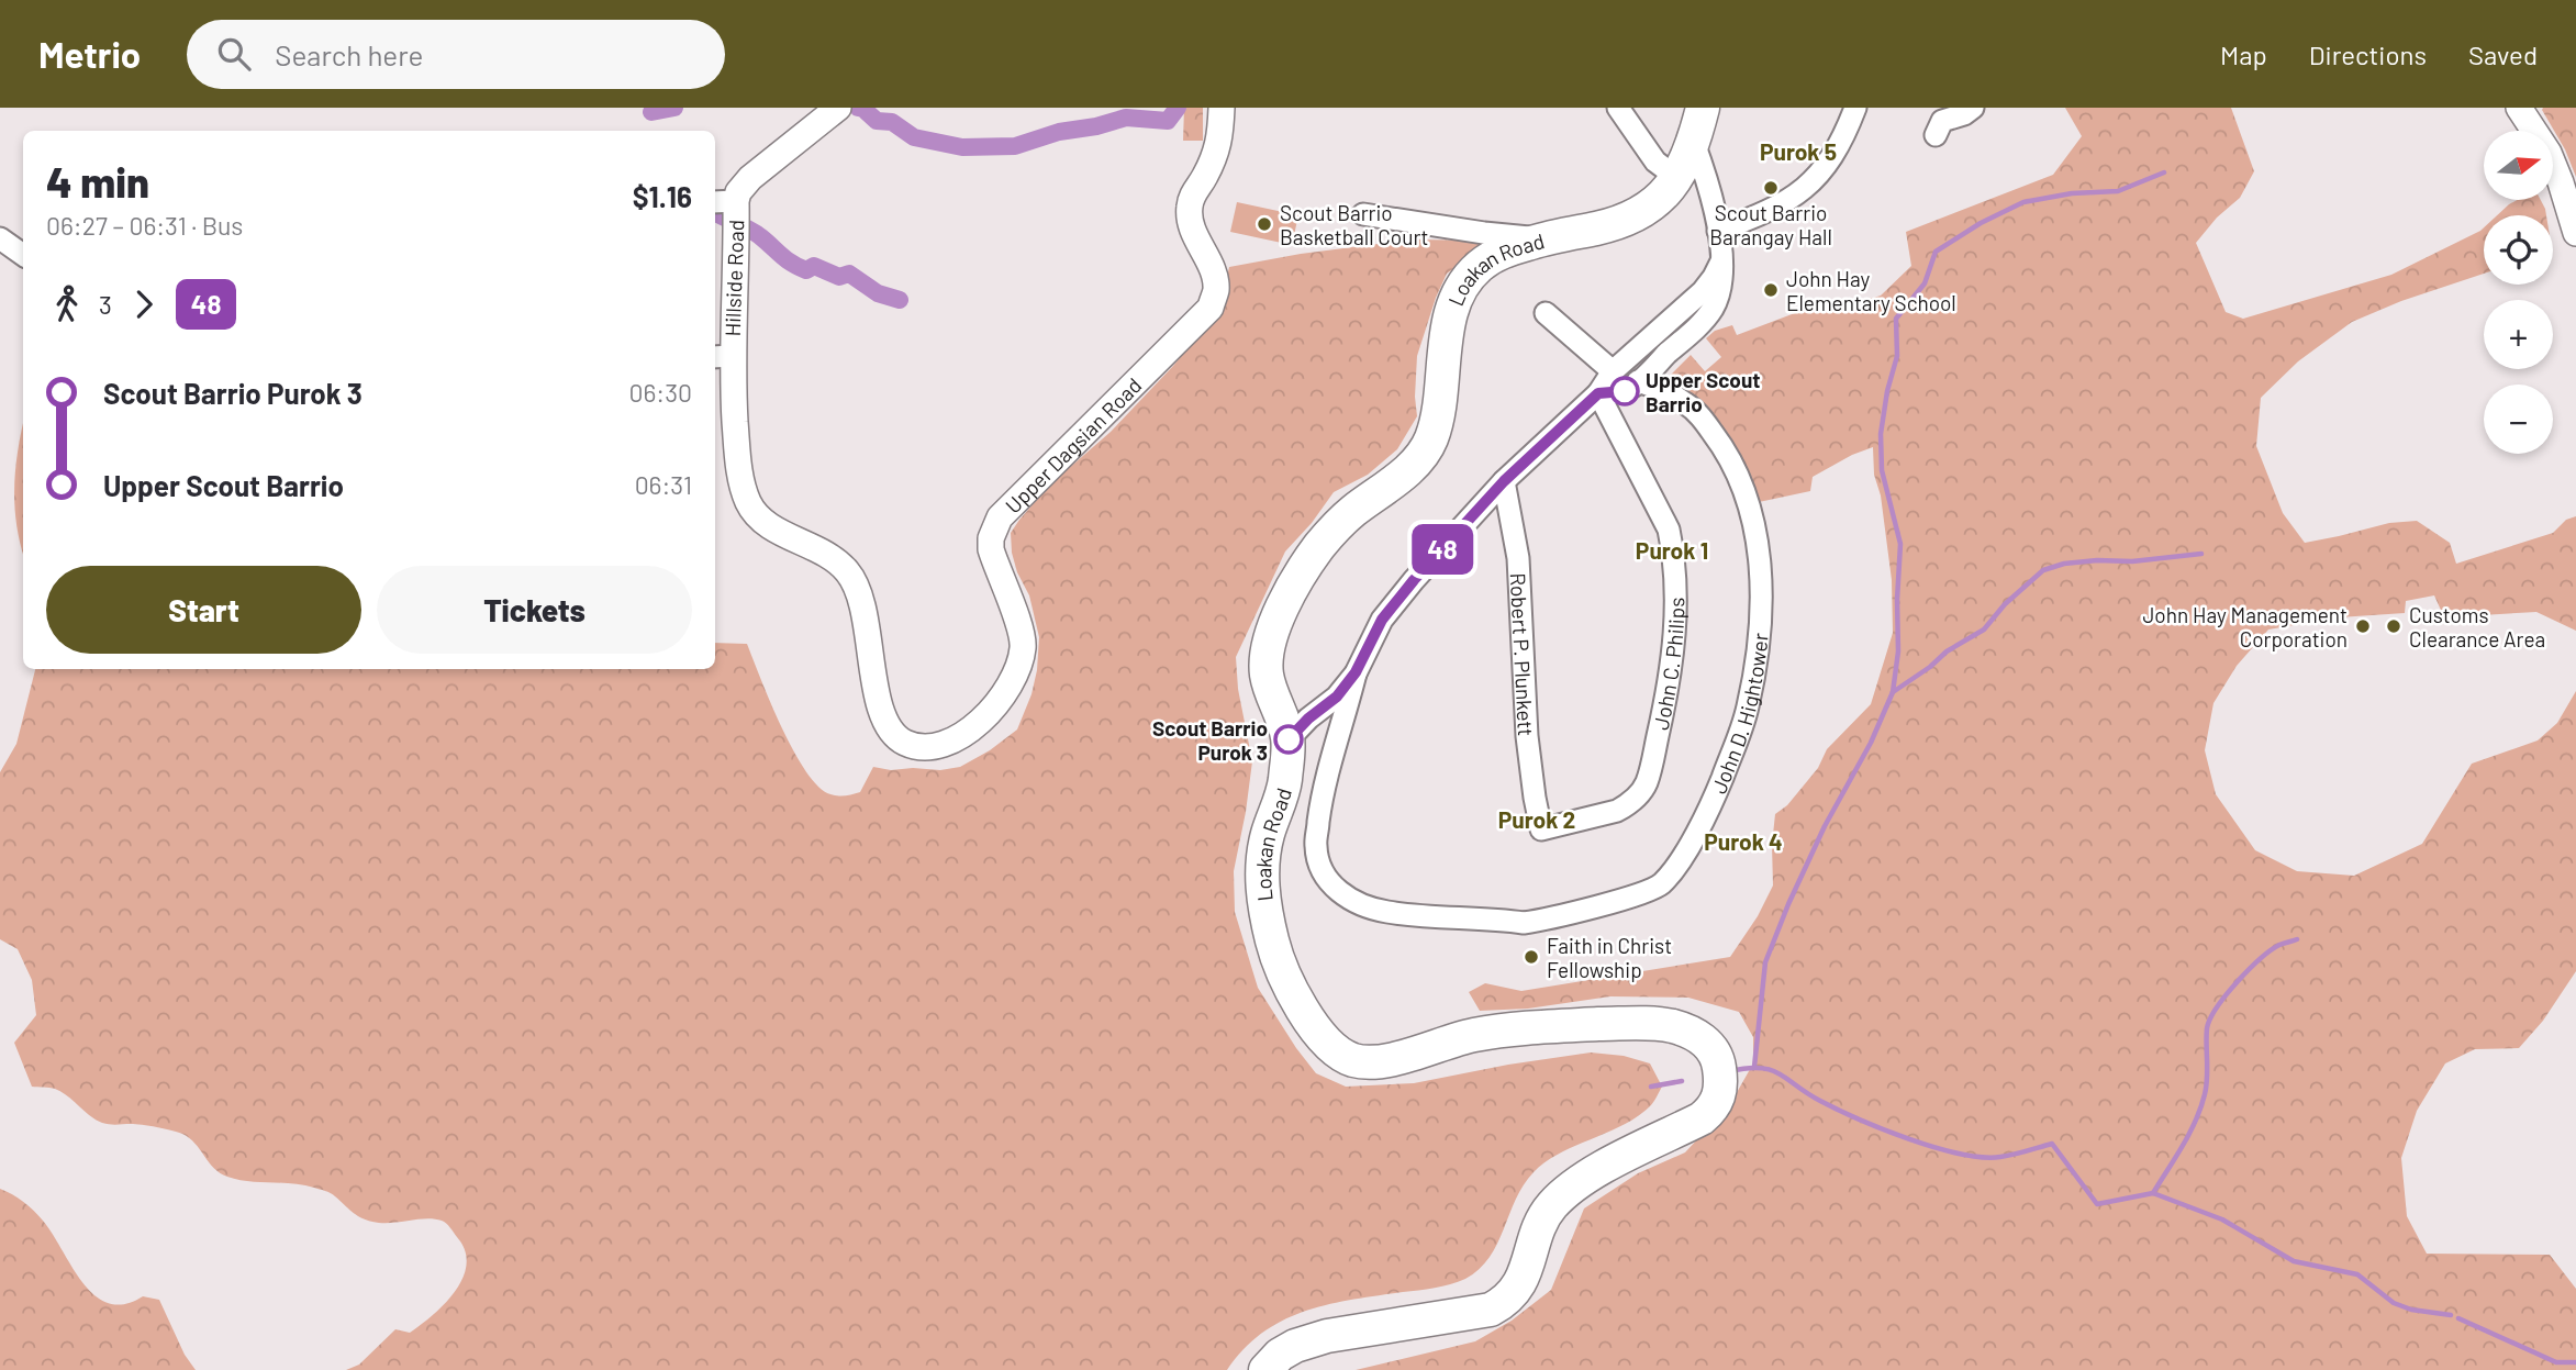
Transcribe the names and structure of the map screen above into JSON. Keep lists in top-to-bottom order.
{
  "streets": {
    "main road": ["Loakan Road"],
    "street": [
      "Hillside Road",
      "Upper Dagsian Road",
      "Robert P. Plunkett",
      "John C. Philips",
      "John D. Hightower"
    ]
  },
  "crossings": [
    ["Hillside Road", "Upper Dagsian Road"],
    ["Robert P. Plunkett", "John C. Philips"]
  ],
  "districts": [
    "Purok 5",
    "Purok 1",
    "Purok 2",
    "Purok 4"
  ],
  "places": [
    "Scout Barrio Barangay Hall",
    "Scout Barrio Basketball Court",
    "John Hay Elementary School",
    "Upper Scout Barrio",
    "John Hay Management Corporation",
    "Customs Clearance Area",
    "Scout Barrio Purok 3",
    "Faith in Christ Fellowship"
  ],
  "lines": ["bus line 48"],
  "north": "right",
  "page": {
    "header": "Metrio",
    "search": "Search here",
    "nav": ["Map", "Directions", "Saved"],
    "on_map": "48",
    "map_buttons": ["+", "−"],
    "heading": ["4 min", "06:27 – 06:31 · Bus", "$1.16"],
    "legs": ["3", "48"],
    "list": [
      {
        "name": "Scout Barrio Purok 3",
        "value": "06:30"
      },
      {
        "name": "Upper Scout Barrio",
        "value": "06:31"
      }
    ],
    "buttons": ["Start", "Tickets"]
  }
}
